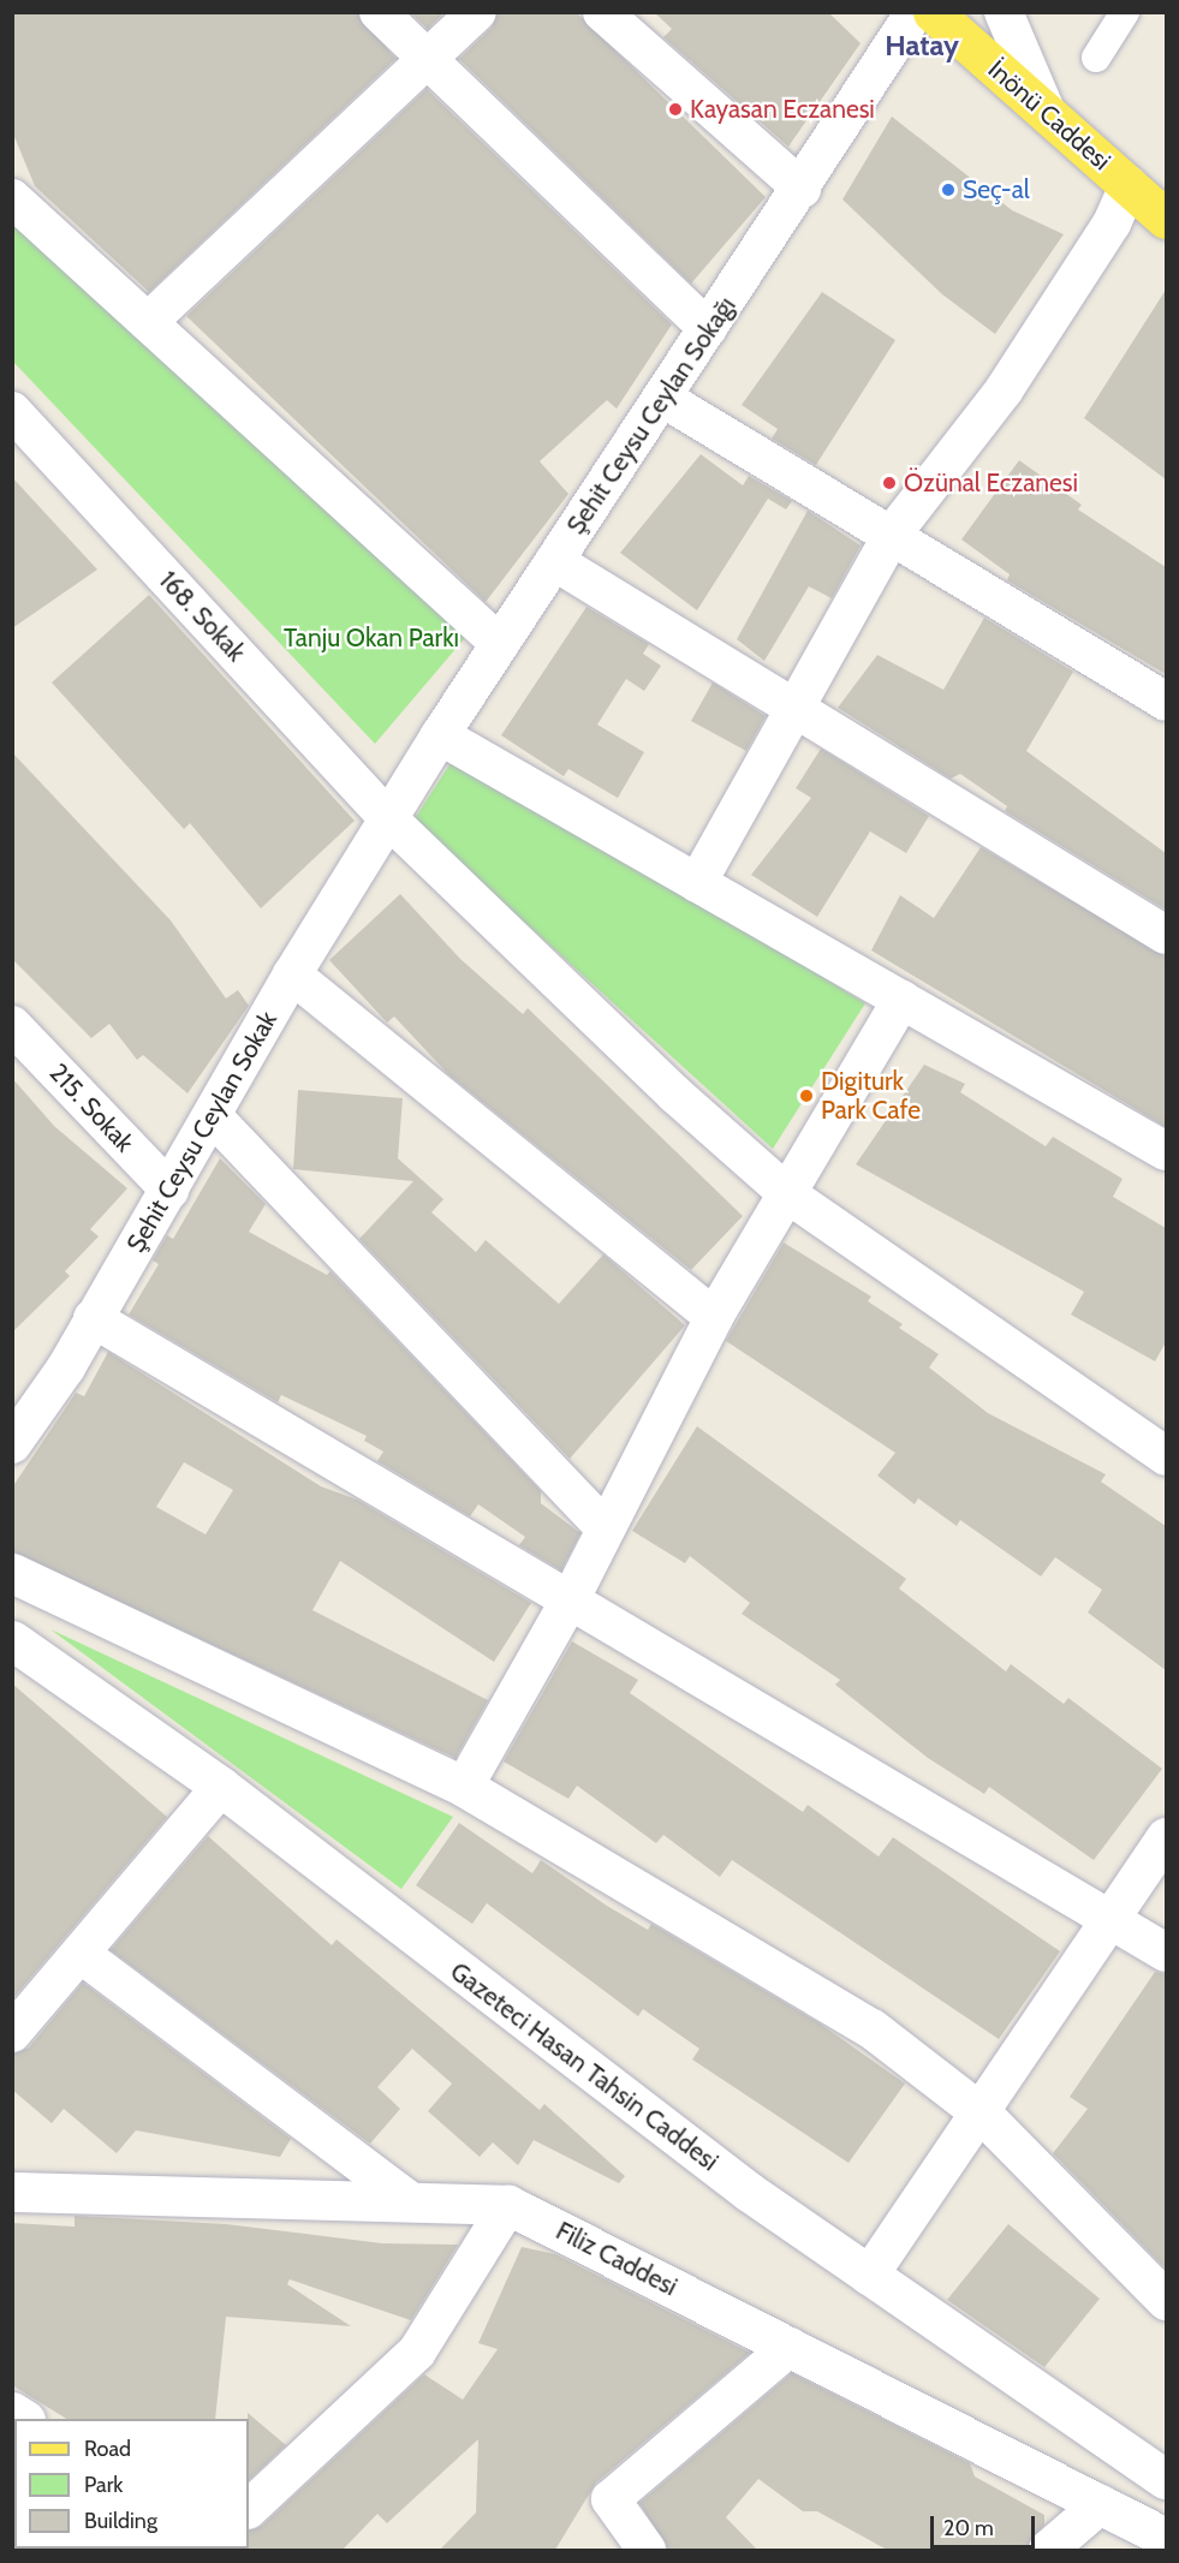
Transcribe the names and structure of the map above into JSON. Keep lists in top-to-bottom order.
{
  "streets": {
    "main road": ["İnönü Caddesi", "Gazeteci Hasan Tahsin Caddesi", "Filiz Caddesi"],
    "street": [
      "Şehit Ceysu Ceylan Sokağı",
      "168. Sokak",
      "215. Sokak",
      "Şehit Ceysu Ceylan Sokak"
    ]
  },
  "crossings": [
    ["Şehit Ceysu Ceylan Sokağı", "168. Sokak"],
    ["Şehit Ceysu Ceylan Sokağı", "Şehit Ceysu Ceylan Sokak"],
    ["168. Sokak", "Şehit Ceysu Ceylan Sokak"],
    ["215. Sokak", "Şehit Ceysu Ceylan Sokak"]
  ],
  "districts": ["Hatay"],
  "parks": ["Tanju Okan Parkı"],
  "places": [
    "Kayasan Eczanesi",
    "Seç-al",
    "Özünal Eczanesi",
    "Digiturk Park Cafe"
  ],
  "legend": ["Road", "Park", "Building"],
  "scale_bar": "20 m"
}
